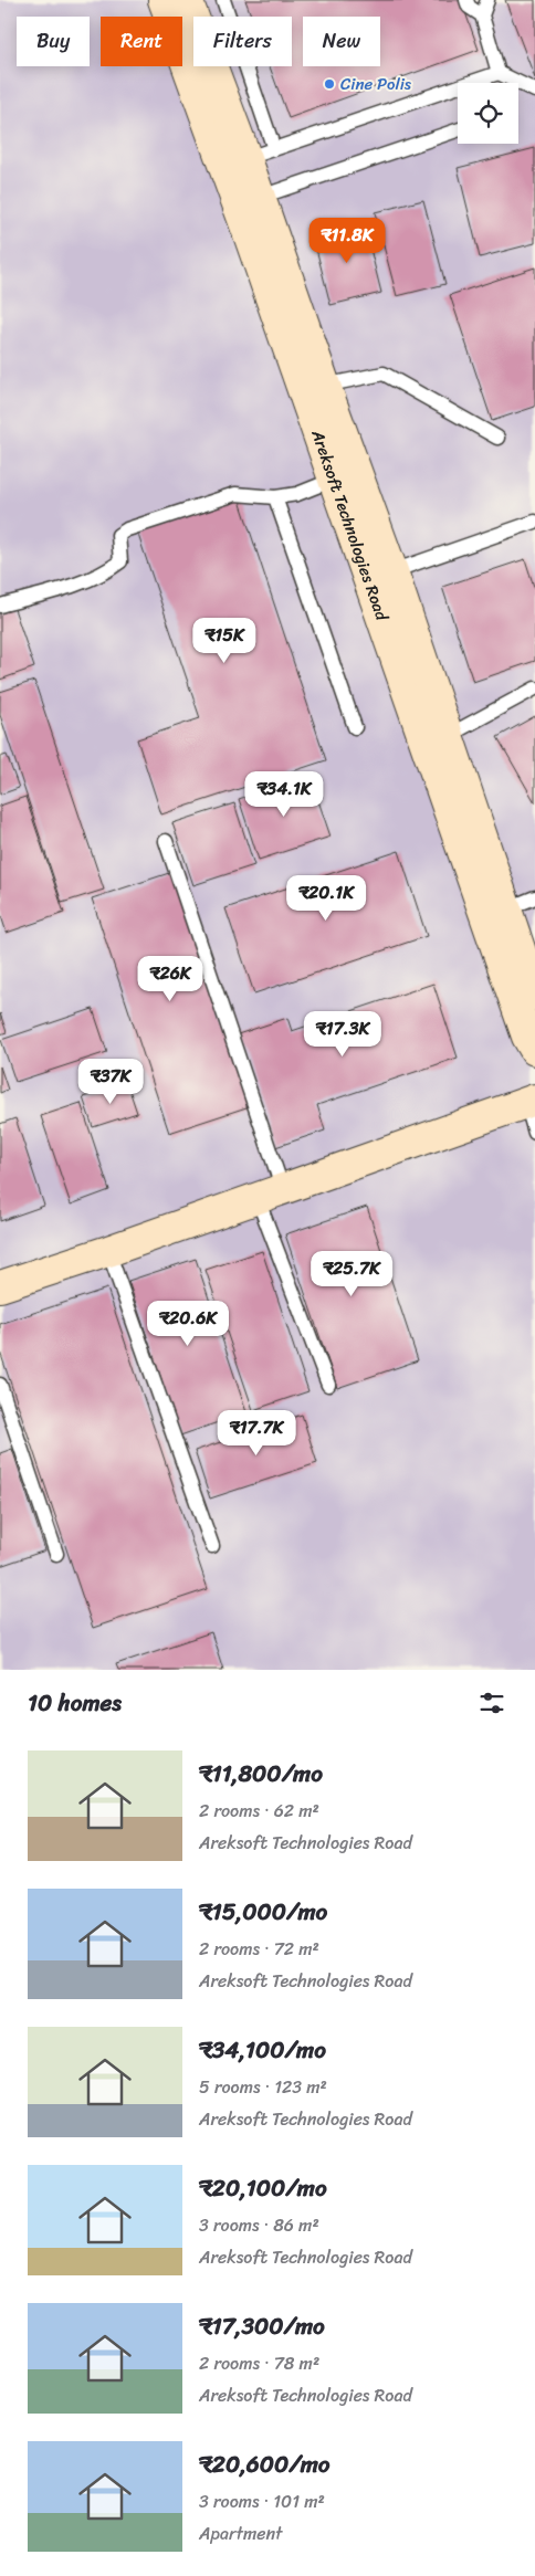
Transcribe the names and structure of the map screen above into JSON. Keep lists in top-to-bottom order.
{
  "streets": {
    "street": ["Areksoft Technologies Road"]
  },
  "places": ["Cine Polis"],
  "page": {
    "chip": [
      "Buy",
      "Rent",
      "Filters",
      "New"
    ],
    "price": [
      "₹11.8K",
      "₹15K",
      "₹34.1K",
      "₹20.1K",
      "₹26K",
      "₹17.3K",
      "₹37K",
      "₹25.7K",
      "₹20.6K",
      "₹17.7K"
    ],
    "heading": "10 homes",
    "list": [
      {
        "name": "₹11,800/mo",
        "note": "2 rooms · 62 m² · Areksoft Technologies Road"
      },
      {
        "name": "₹15,000/mo",
        "note": "2 rooms · 72 m² · Areksoft Technologies Road"
      },
      {
        "name": "₹34,100/mo",
        "note": "5 rooms · 123 m² · Areksoft Technologies Road"
      },
      {
        "name": "₹20,100/mo",
        "note": "3 rooms · 86 m² · Areksoft Technologies Road"
      },
      {
        "name": "₹17,300/mo",
        "note": "2 rooms · 78 m² · Areksoft Technologies Road"
      },
      {
        "name": "₹20,600/mo",
        "note": "3 rooms · 101 m² · Apartment"
      }
    ]
  }
}
